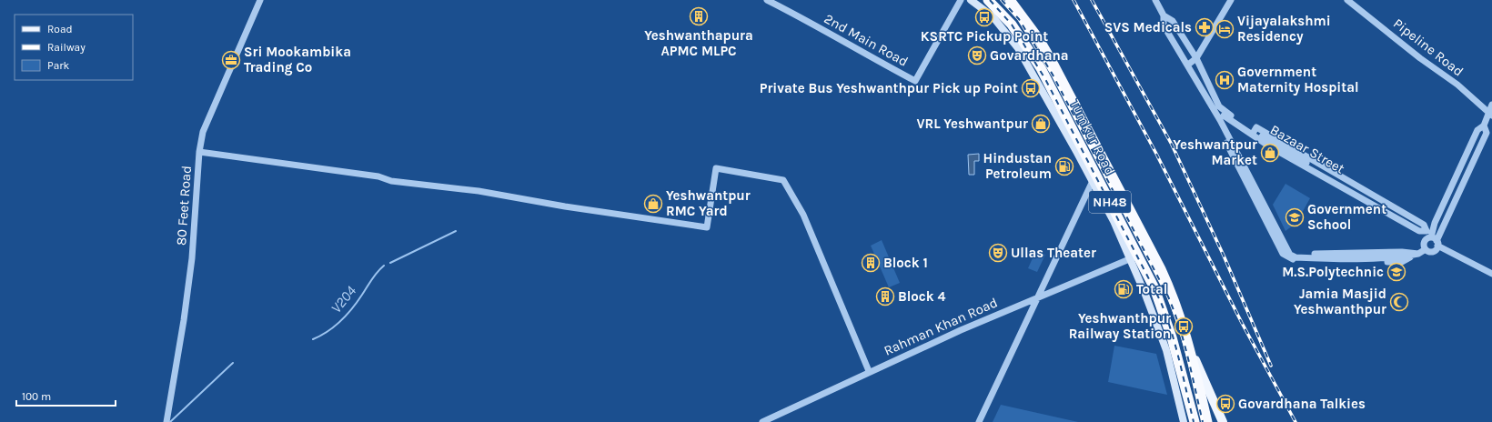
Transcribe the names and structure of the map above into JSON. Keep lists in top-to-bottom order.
{
  "streets": {
    "highway": ["Tumkur Road", "NH48"],
    "street": [
      "2nd Main Road",
      "Pipeline Road",
      "Bazaar Street",
      "80 Feet Road",
      "Rahman Khan Road"
    ]
  },
  "crossings": [
    ["Tumkur Road", "Rahman Khan Road"]
  ],
  "water": ["V204"],
  "places": {
    "building": ["Yeshwanthapura APMC MLPC", "Block 1", "Block 4"],
    "bus stop": [
      "KSRTC Pickup Point",
      "Private Bus Yeshwanthpur Pick up Point",
      "Yeshwanthpur Railway Station",
      "Govardhana Talkies"
    ],
    "pharmacy": ["SVS Medicals"],
    "hotel": ["Vijayalakshmi Residency"],
    "theatre": ["Govardhana", "Ullas Theater"],
    "office": ["Sri Mookambika Trading Co"],
    "hospital": ["Government Maternity Hospital"],
    "shop": ["VRL Yeshwantpur", "Yeshwantpur Market", "Yeshwantpur RMC Yard"],
    "fuel station": ["Hindustan Petroleum", "Total"],
    "school or university": ["Government School", "M.S.Polytechnic"],
    "mosque": ["Jamia Masjid Yeshwanthpur"]
  },
  "legend": ["Road", "Railway", "Park"],
  "scale_bar": "100 m"
}
